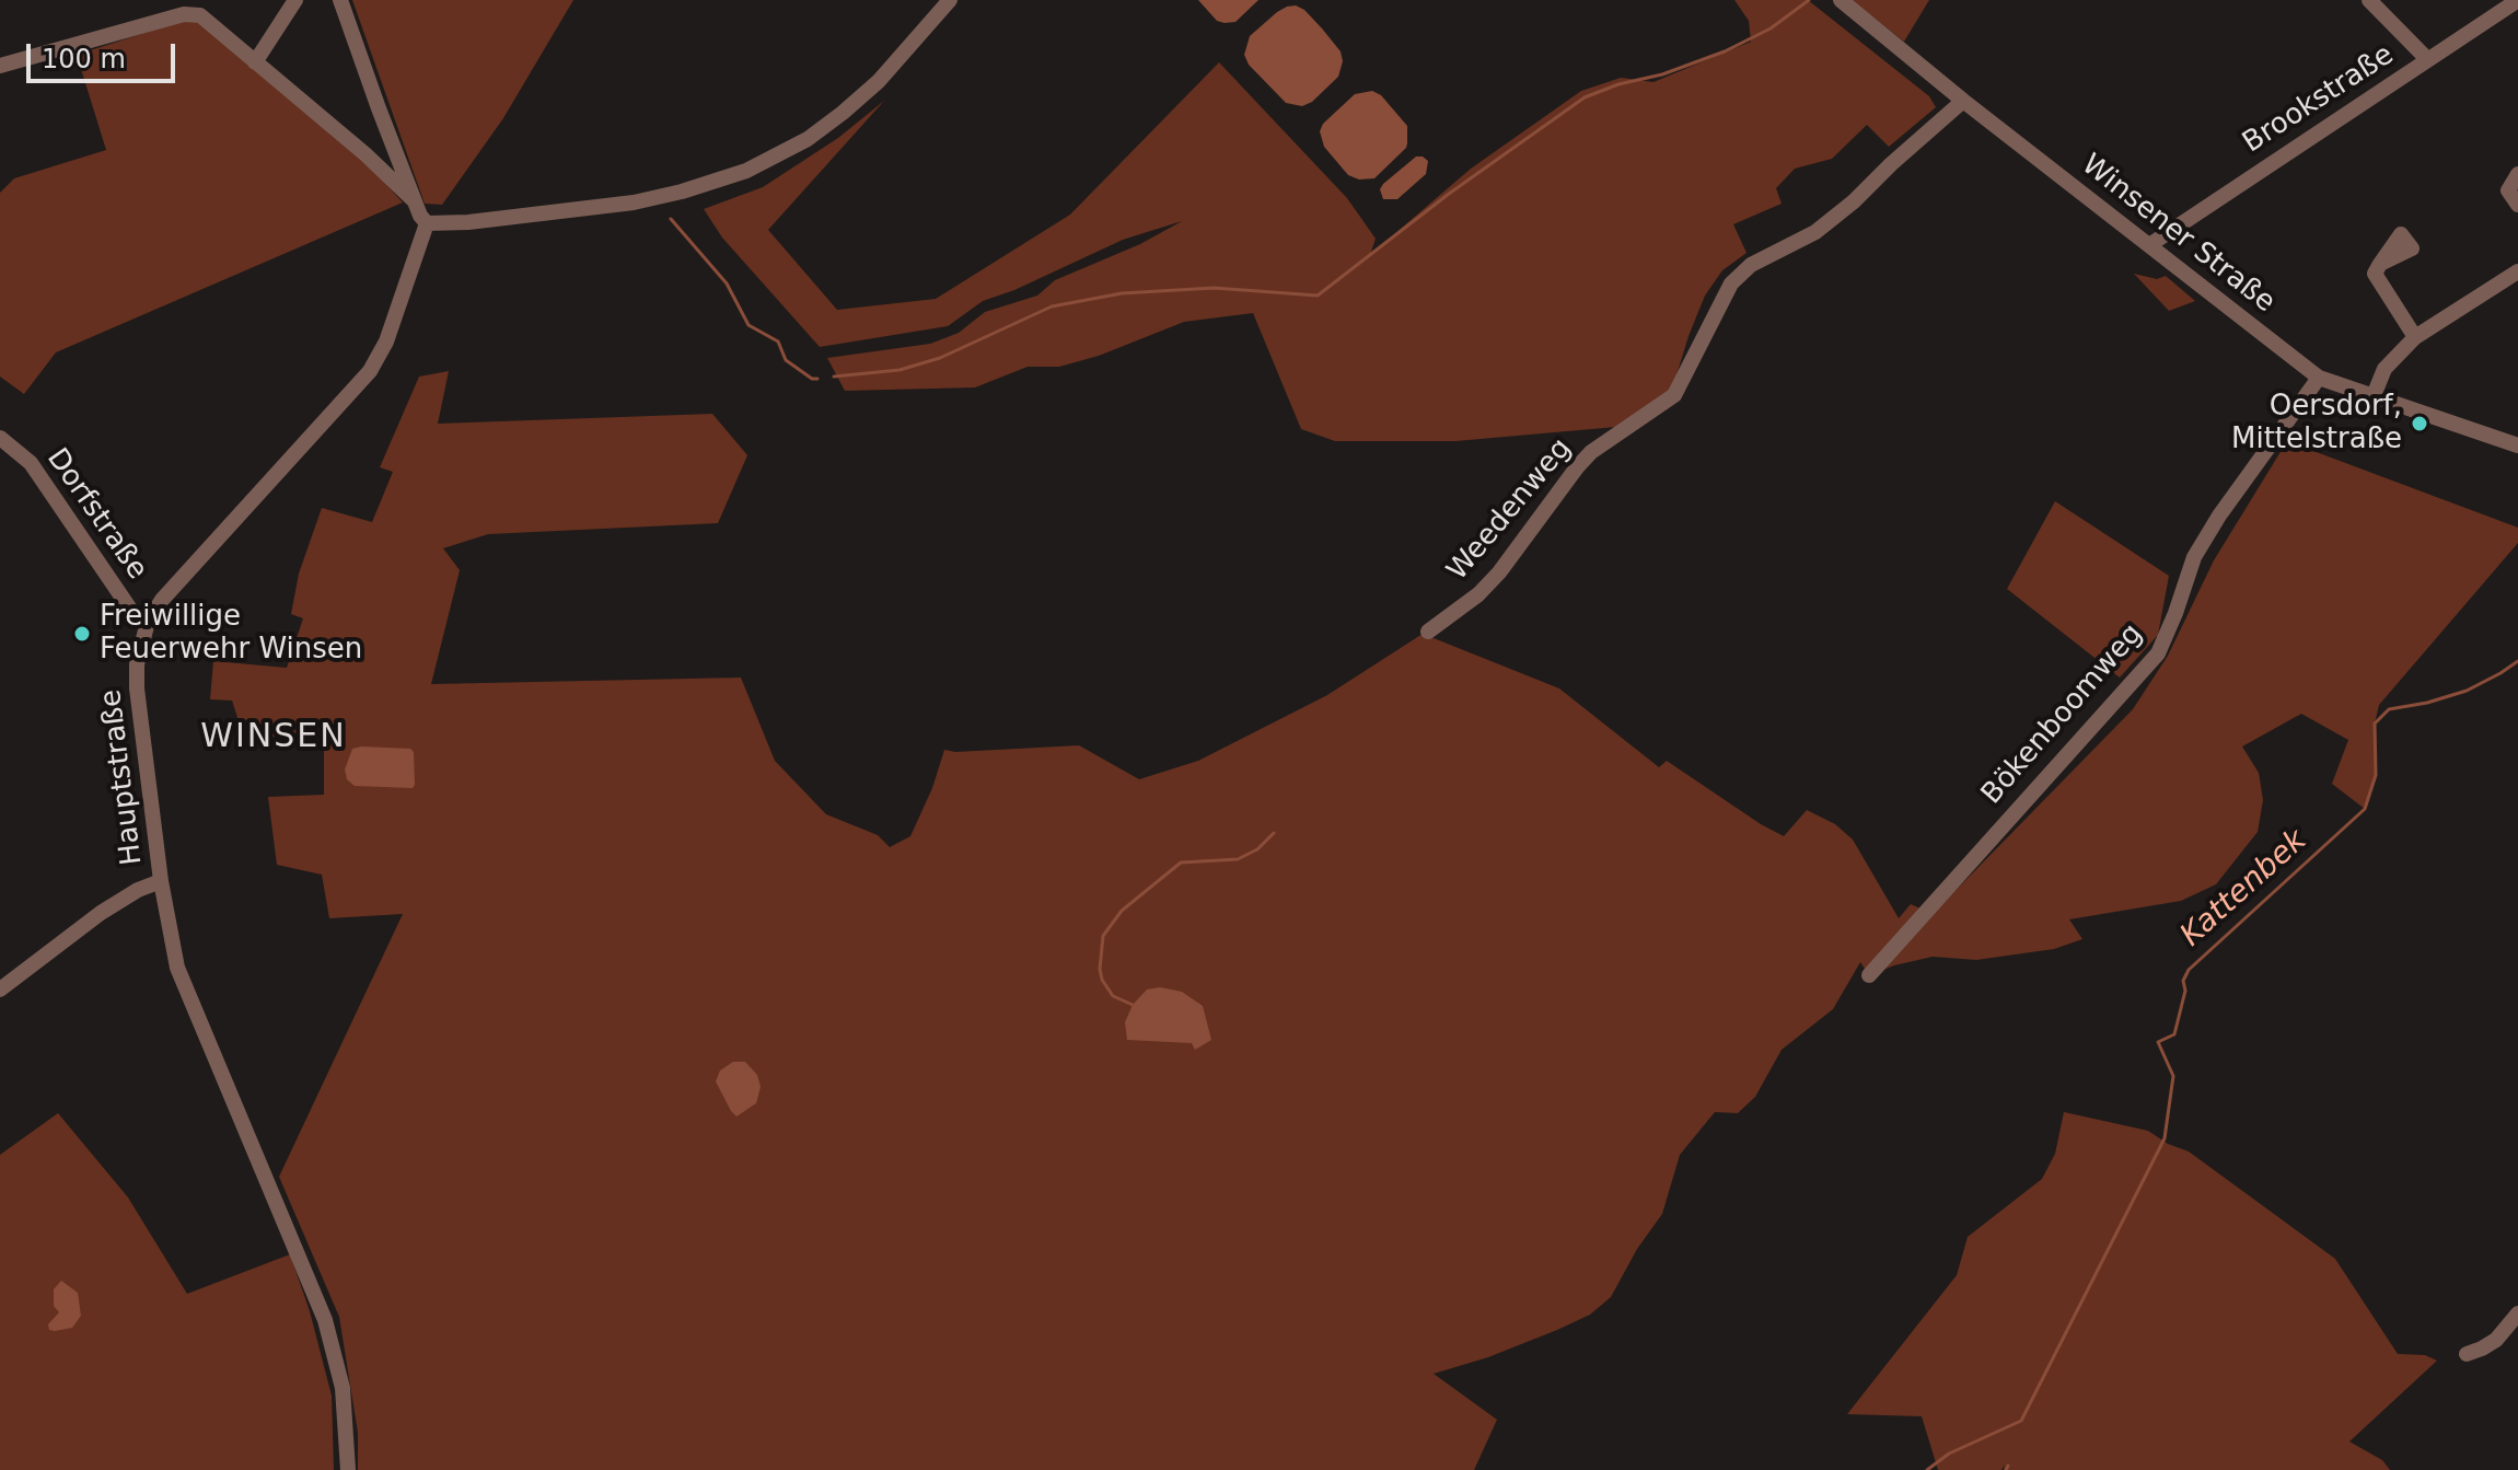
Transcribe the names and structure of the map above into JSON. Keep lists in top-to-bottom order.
{
  "streets": {
    "street": [
      "Brookstraße",
      "Winsener Straße",
      "Weedenweg",
      "Dorfstraße",
      "Bökenboomweg",
      "Hauptstraße"
    ]
  },
  "crossings": [
    ["Brookstraße", "Winsener Straße"],
    ["Winsener Straße", "Weedenweg"],
    ["Winsener Straße", "Bökenboomweg"],
    ["Dorfstraße", "Hauptstraße"]
  ],
  "districts": ["WINSEN"],
  "water": ["Kattenbek"],
  "places": ["Oersdorf, Mittelstraße", "Freiwillige Feuerwehr Winsen"],
  "scale_bar": "100 m"
}
